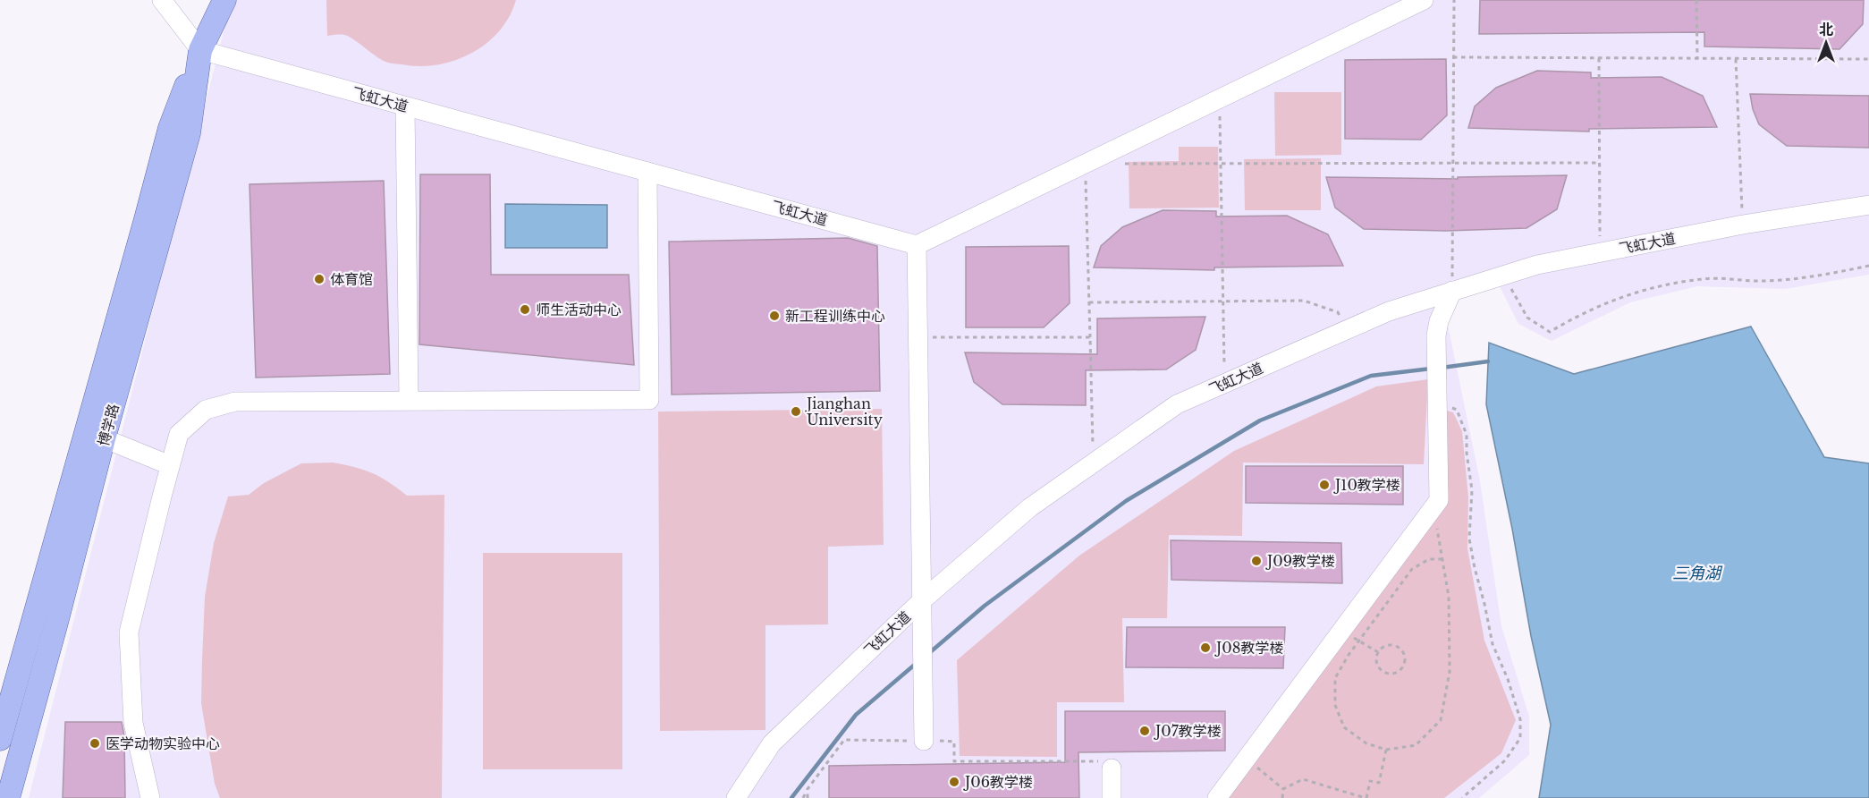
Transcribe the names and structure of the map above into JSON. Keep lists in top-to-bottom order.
{
  "streets": {
    "main road": ["博学路"],
    "street": ["飞虹大道"]
  },
  "crossings": [
    ["飞虹大道", "博学路"]
  ],
  "water": ["三角湖"],
  "places": [
    "体育馆",
    "师生活动中心",
    "新工程训练中心",
    "Jianghan University",
    "J10教学楼",
    "J09教学楼",
    "J08教学楼",
    "J07教学楼",
    "医学动物实验中心",
    "J06教学楼"
  ],
  "north": "top"
}
